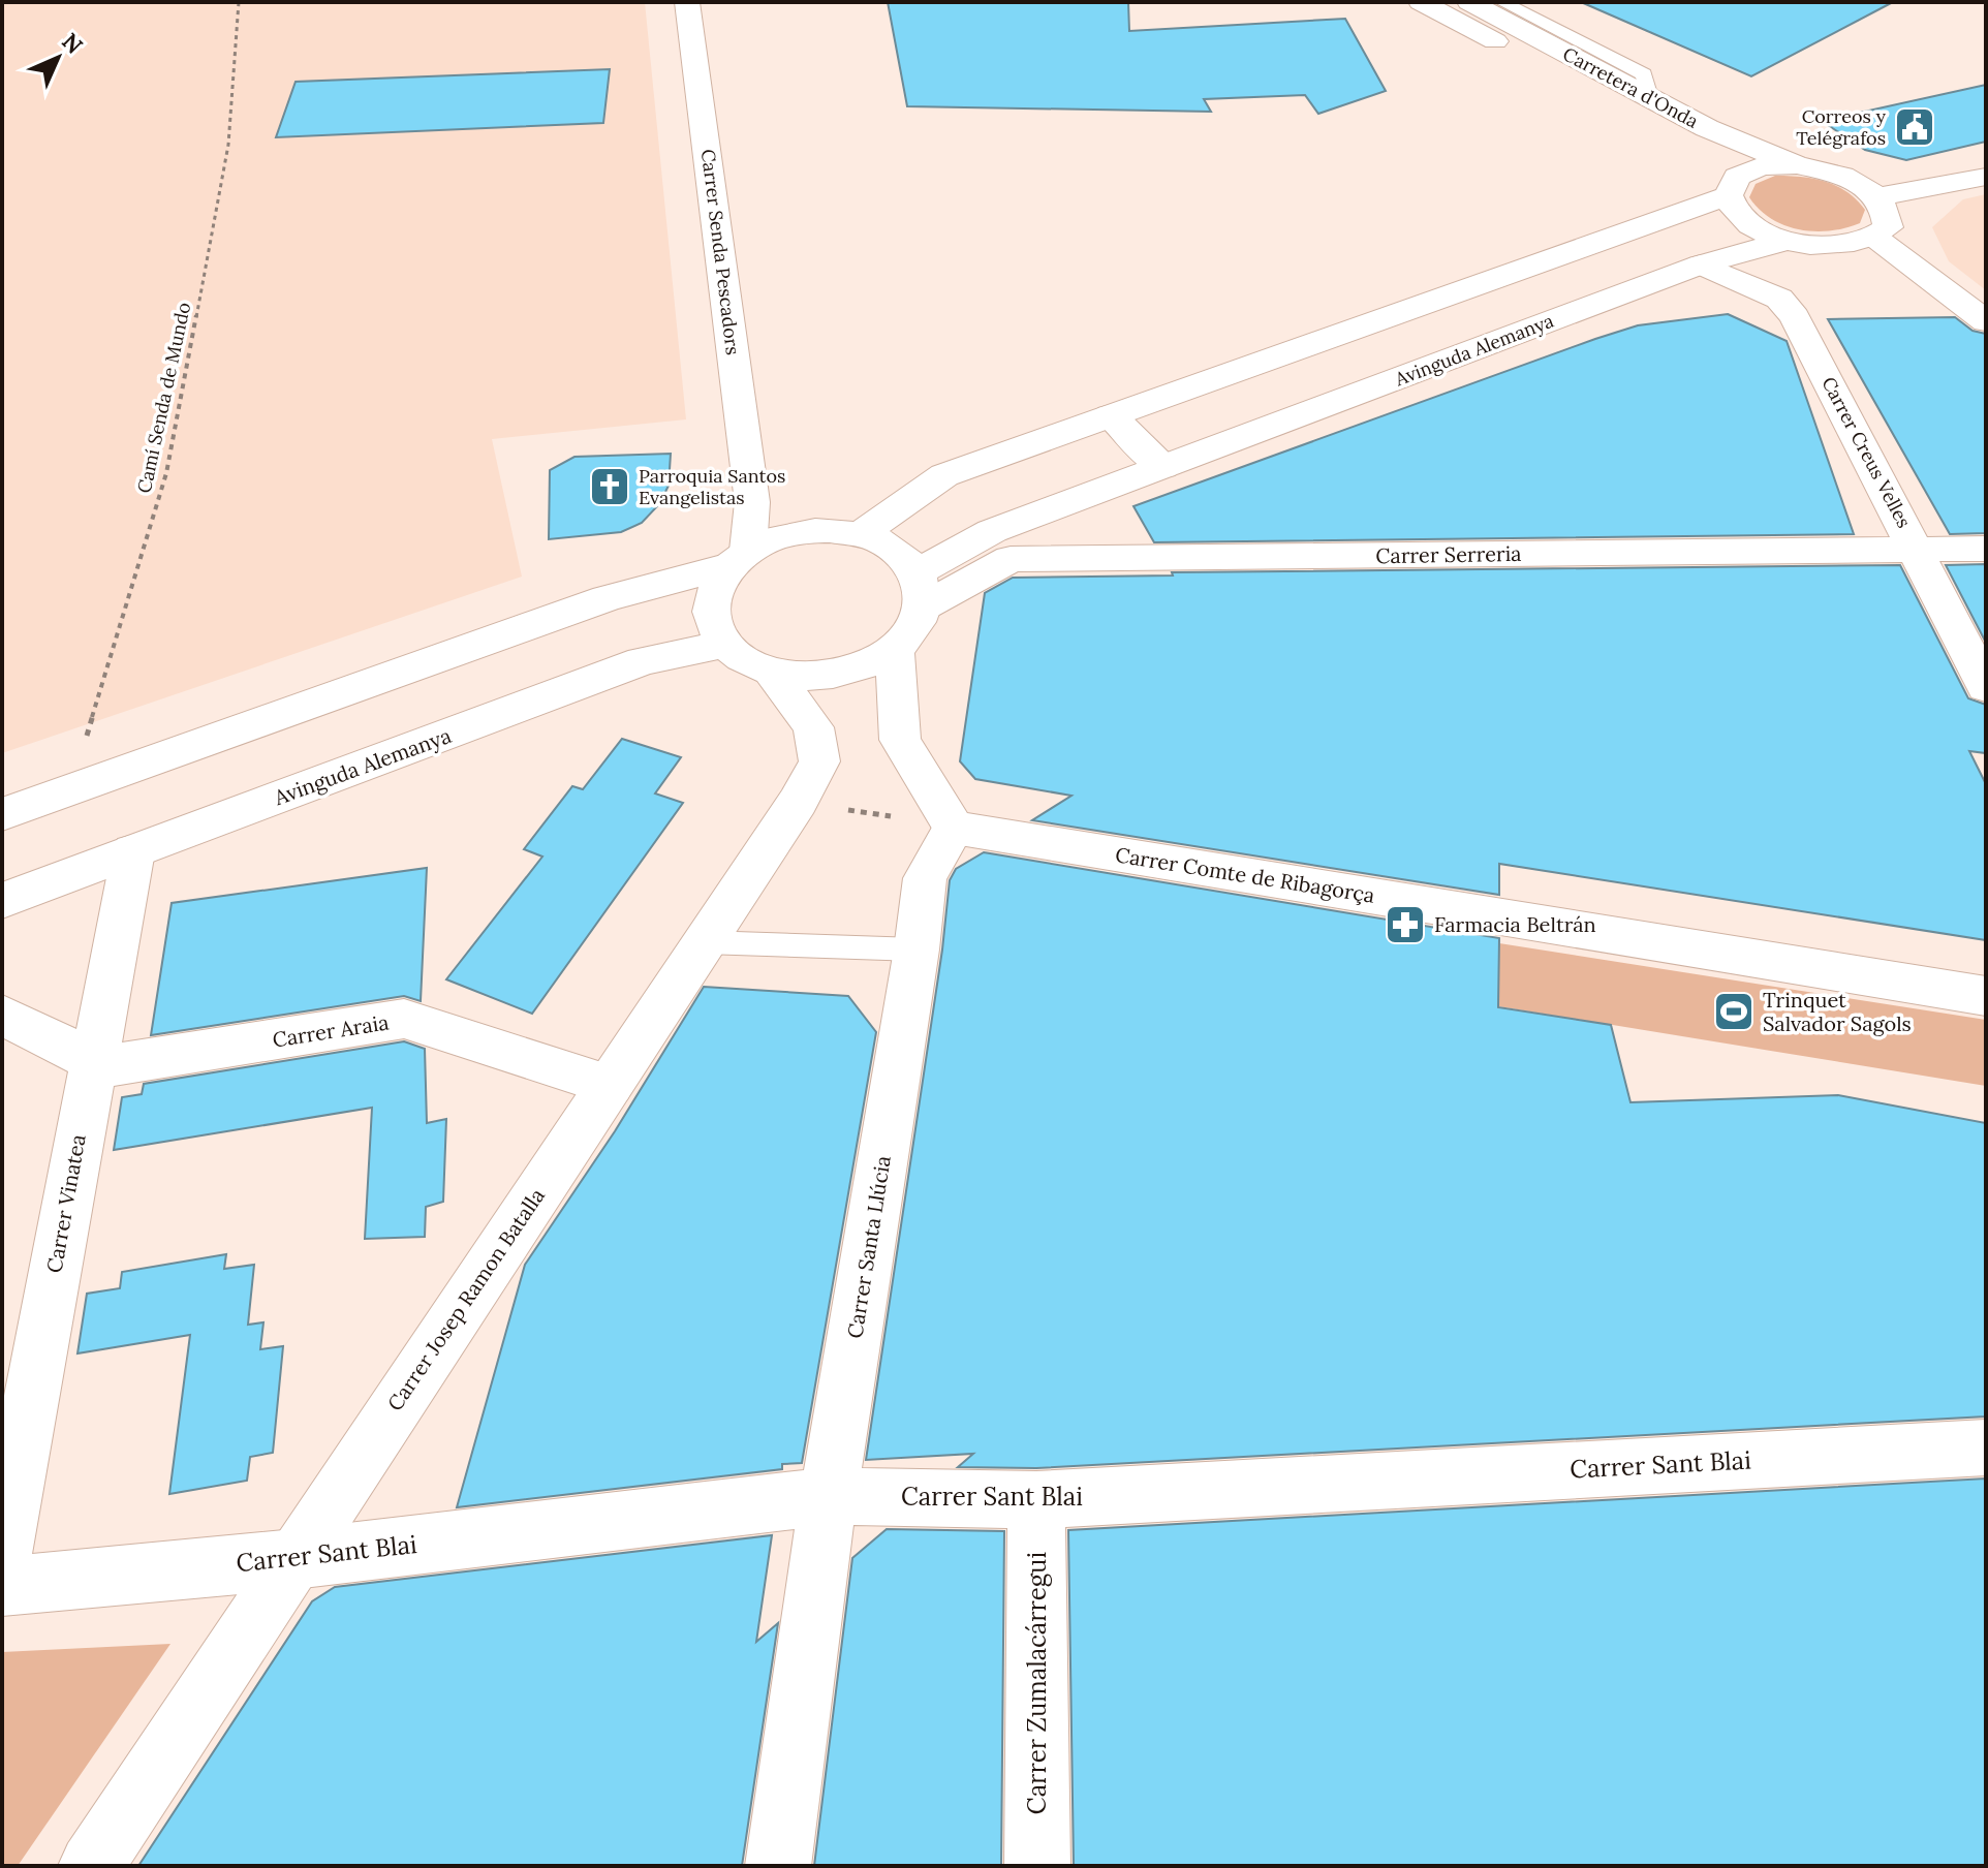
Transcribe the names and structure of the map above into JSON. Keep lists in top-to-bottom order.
{
  "streets": {
    "street": [
      "Carretera d'Onda",
      "Carrer Senda Pescadors",
      "Avinguda Alemanya",
      "Carrer Creus Velles",
      "Carrer Serreria",
      "Carrer Comte de Ribagorça",
      "Carrer Araia",
      "Carrer Vinatea",
      "Carrer Santa Llúcia",
      "Carrer Josep Ramon Batalla",
      "Carrer Sant Blai",
      "Carrer Zumalacárregui"
    ],
    "path": ["Camí Senda de Mundo"]
  },
  "crossings": [
    ["Carretera d'Onda", "Avinguda Alemanya"],
    ["Carrer Senda Pescadors", "Avinguda Alemanya"],
    ["Carrer Senda Pescadors", "Carrer Serreria"],
    ["Carrer Senda Pescadors", "Carrer Josep Ramon Batalla"],
    ["Avinguda Alemanya", "Carrer Creus Velles"],
    ["Avinguda Alemanya", "Carrer Serreria"],
    ["Avinguda Alemanya", "Carrer Vinatea"],
    ["Avinguda Alemanya", "Carrer Josep Ramon Batalla"],
    ["Carrer Creus Velles", "Carrer Serreria"],
    ["Carrer Serreria", "Carrer Josep Ramon Batalla"],
    ["Carrer Comte de Ribagorça", "Carrer Santa Llúcia"],
    ["Carrer Araia", "Carrer Vinatea"],
    ["Carrer Araia", "Carrer Josep Ramon Batalla"],
    ["Carrer Santa Llúcia", "Carrer Sant Blai"],
    ["Carrer Josep Ramon Batalla", "Carrer Sant Blai"],
    ["Carrer Sant Blai", "Carrer Zumalacárregui"]
  ],
  "places": {
    "public building": ["Correos y Telégrafos"],
    "church": ["Parroquia Santos Evangelistas"],
    "pharmacy": ["Farmacia Beltrán"],
    "sports": ["Trinquet Salvador Sagols"]
  },
  "north": "top right"
}
